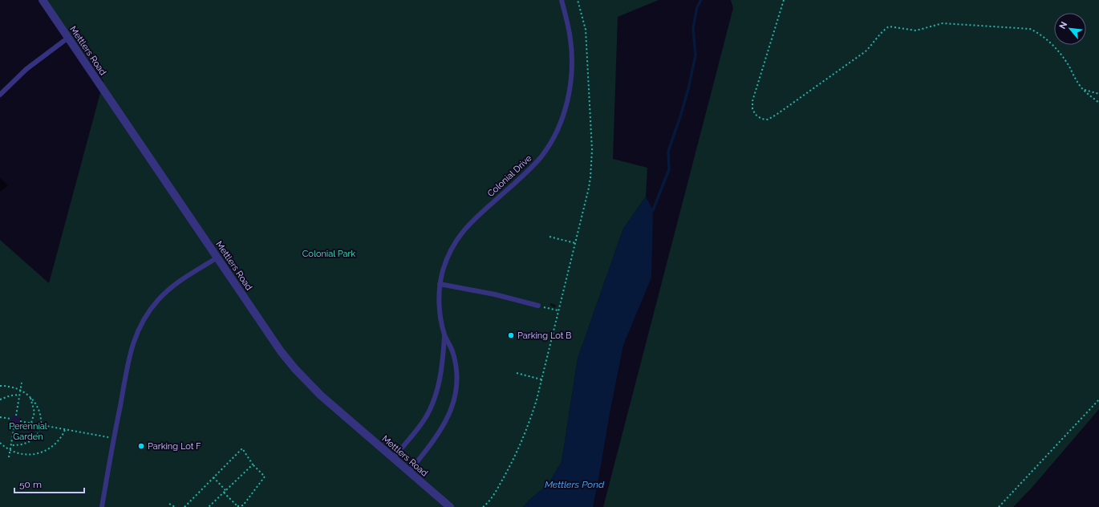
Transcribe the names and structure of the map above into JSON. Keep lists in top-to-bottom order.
{
  "streets": {
    "street": ["Mettlers Road"],
    "lane": ["Colonial Drive"]
  },
  "crossings": [
    ["Mettlers Road", "Colonial Drive"]
  ],
  "water": ["Mettlers Pond"],
  "parks": ["Colonial Park", "Perennial Garden"],
  "places": ["Parking Lot B", "Parking Lot F"],
  "scale_bar": "50 m",
  "north": "top left"
}
